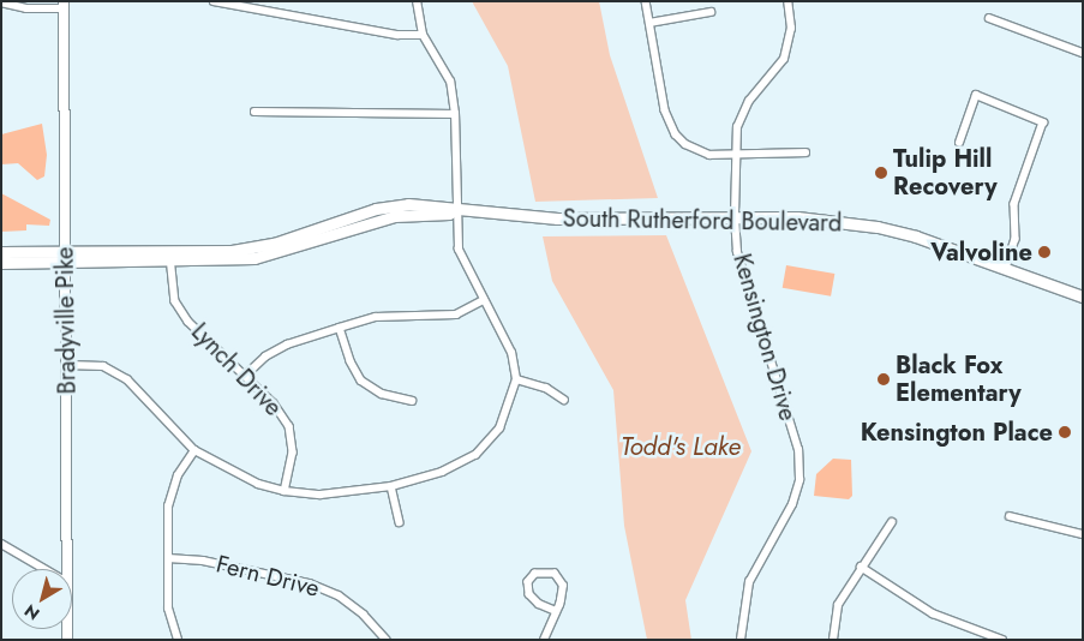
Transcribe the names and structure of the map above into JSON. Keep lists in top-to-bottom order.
{
  "streets": {
    "highway": ["South Rutherford Boulevard"],
    "main road": ["Bradyville Pike"],
    "street": ["Kensington Drive", "Lynch Drive", "Fern Drive"]
  },
  "crossings": [
    ["South Rutherford Boulevard", "Bradyville Pike"],
    ["South Rutherford Boulevard", "Kensington Drive"],
    ["South Rutherford Boulevard", "Lynch Drive"]
  ],
  "water": ["Todd's Lake"],
  "places": [
    "Tulip Hill Recovery",
    "Valvoline",
    "Black Fox Elementary",
    "Kensington Place"
  ],
  "north": "bottom left"
}
